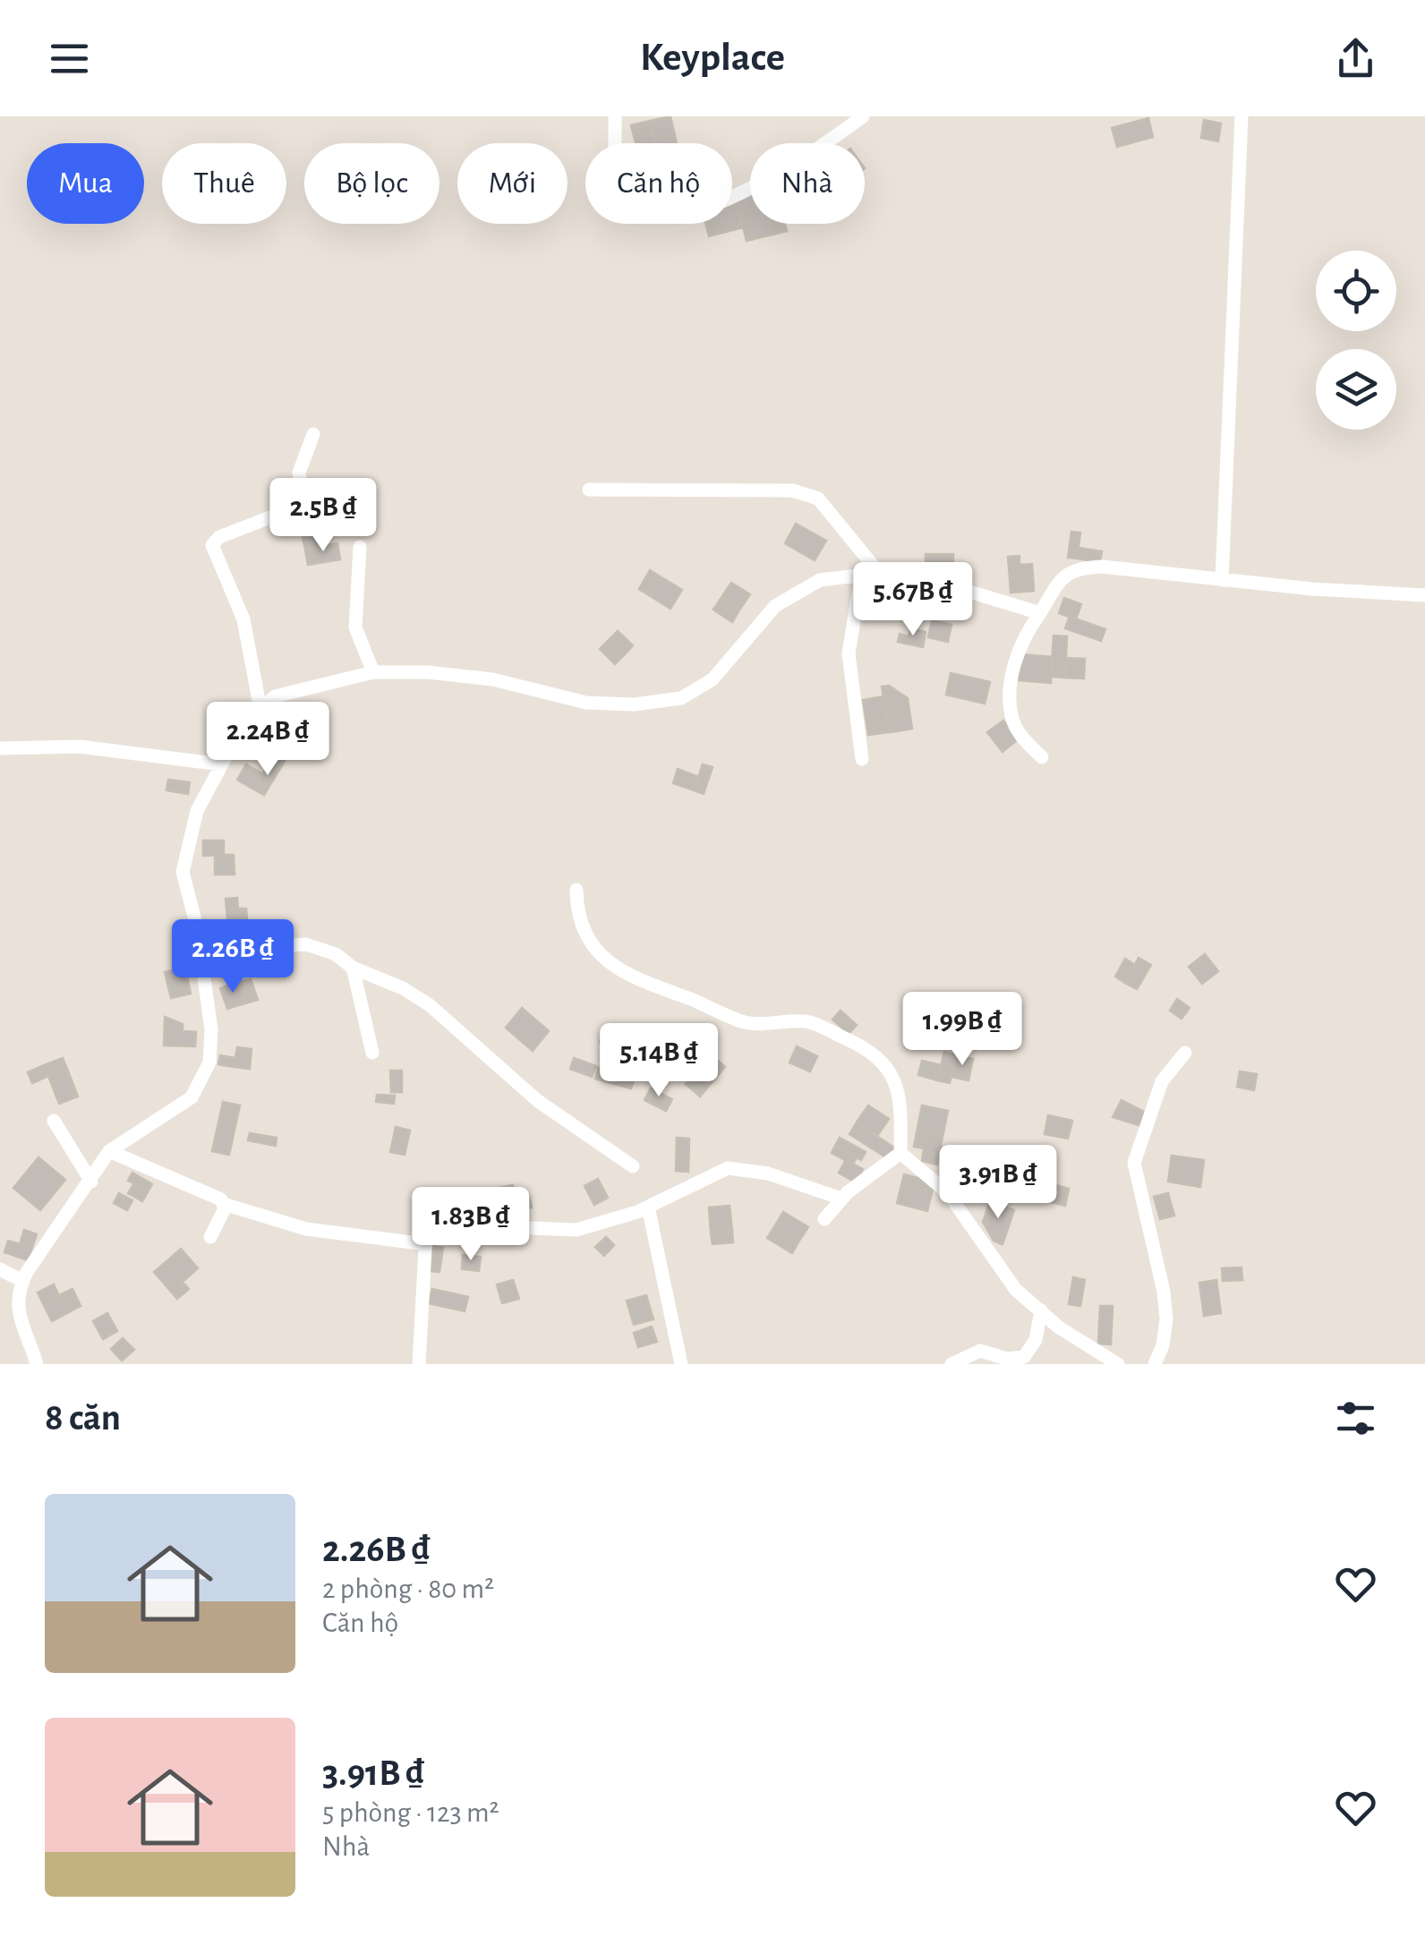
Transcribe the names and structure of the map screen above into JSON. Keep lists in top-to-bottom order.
{
  "page": {
    "header": "Keyplace",
    "chip": [
      "Mua",
      "Thuê",
      "Bộ lọc",
      "Mới",
      "Căn hộ",
      "Nhà"
    ],
    "price": [
      "2.5B ₫",
      "5.67B ₫",
      "2.24B ₫",
      "2.26B ₫",
      "1.99B ₫",
      "5.14B ₫",
      "3.91B ₫",
      "1.83B ₫"
    ],
    "heading": "8 căn",
    "list": [
      {
        "name": "2.26B ₫",
        "note": "2 phòng · 80 m² · Căn hộ"
      },
      {
        "name": "3.91B ₫",
        "note": "5 phòng · 123 m² · Nhà"
      }
    ]
  }
}
